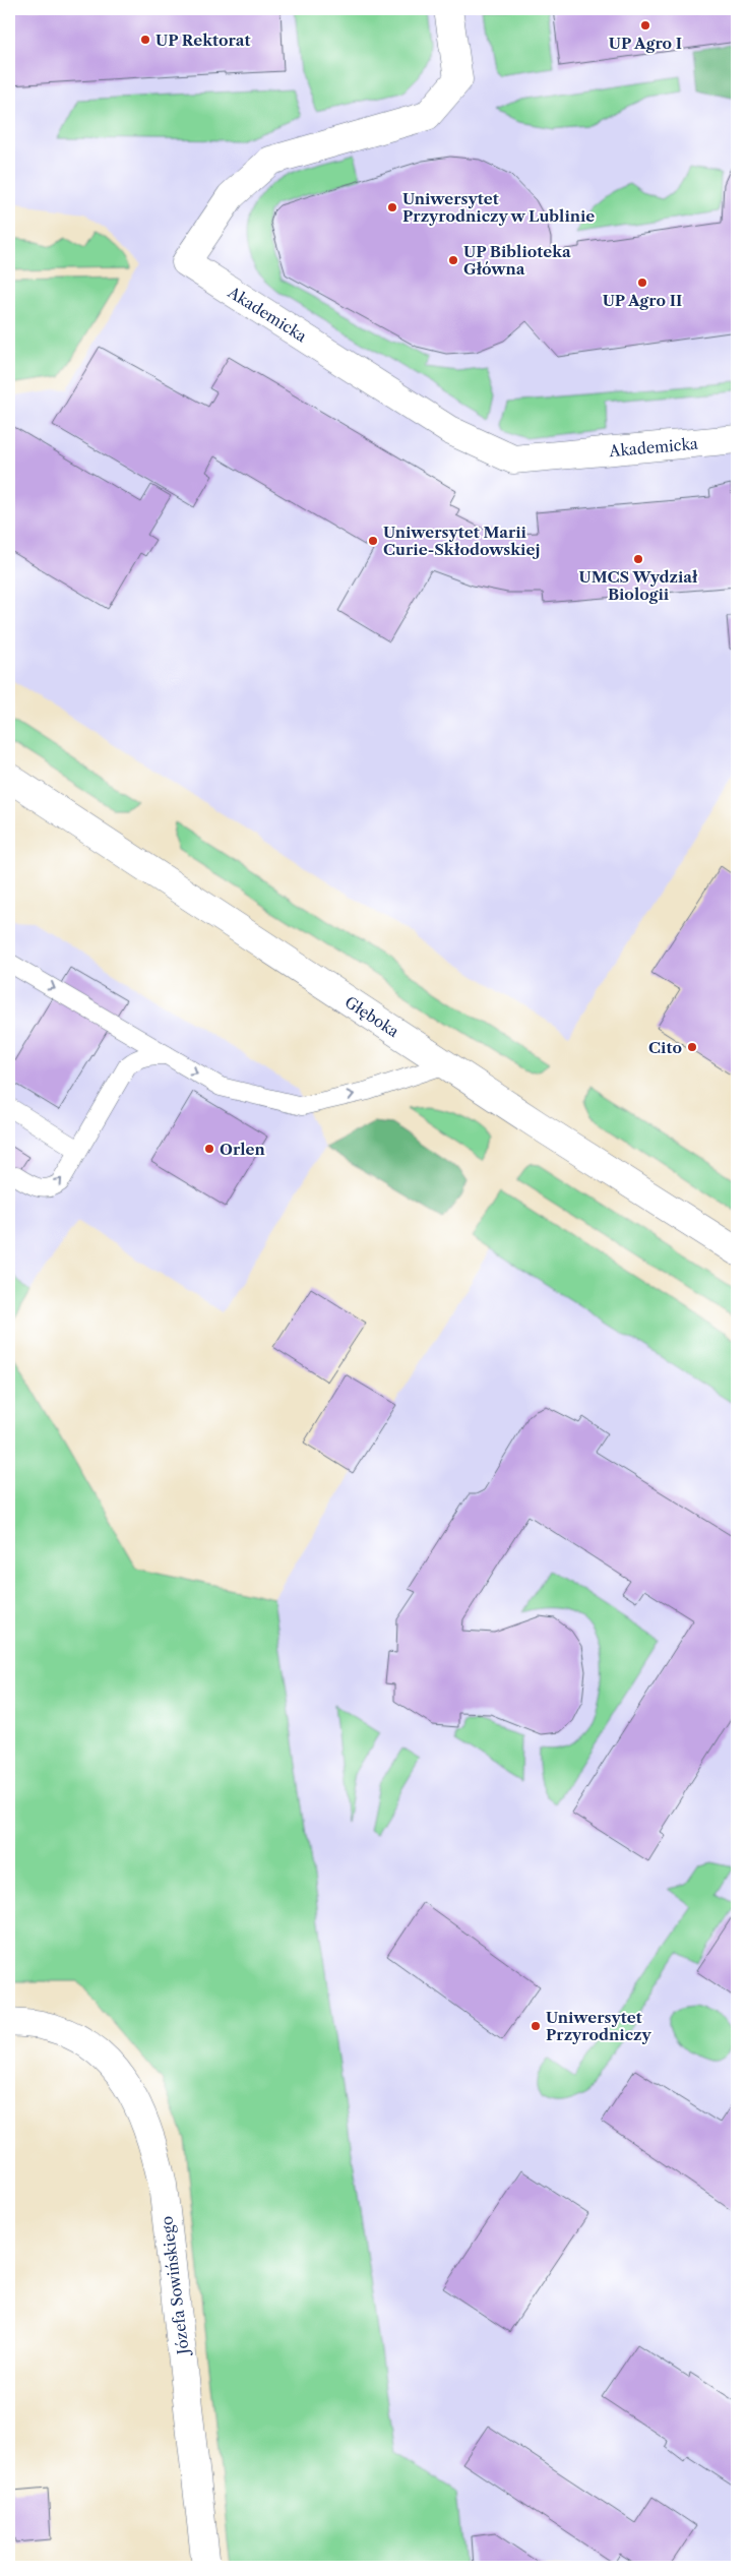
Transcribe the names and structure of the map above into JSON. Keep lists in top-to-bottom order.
{
  "streets": {
    "street": ["Akademicka", "Głęboka", "Józefa Sowińskiego"]
  },
  "places": [
    "UP Agro I",
    "UP Rektorat",
    "Uniwersytet Przyrodniczy w Lublinie",
    "UP Biblioteka Główna",
    "UP Agro II",
    "Uniwersytet Marii Curie-Skłodowskiej",
    "UMCS Wydział Biologii",
    "Cito",
    "Orlen",
    "Uniwersytet Przyrodniczy"
  ]
}
